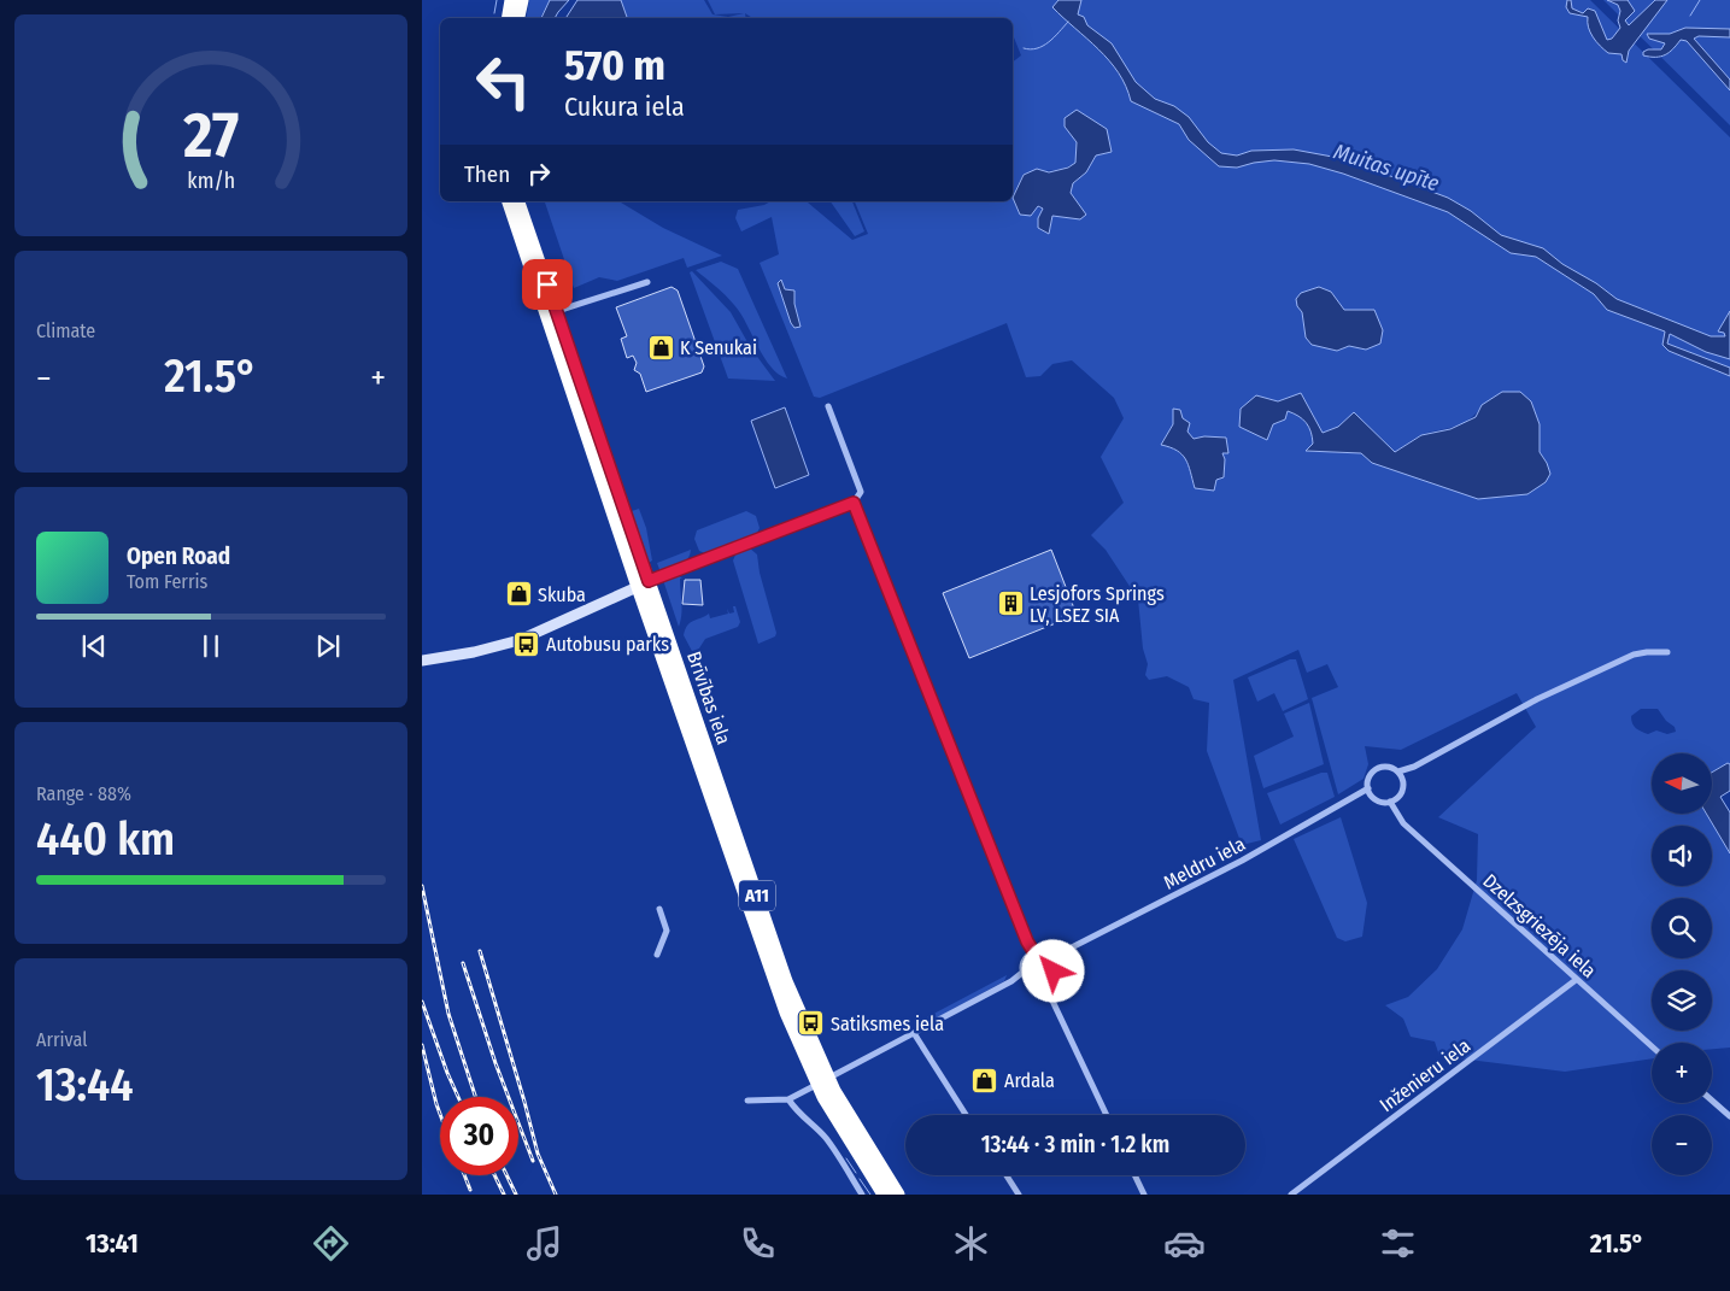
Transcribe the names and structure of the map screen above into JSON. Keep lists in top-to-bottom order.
{
  "streets": {
    "highway": ["Brīvības iela", "A11"],
    "street": ["Meldru iela", "Dzelzsgriezēja iela", "Inženieru iela"]
  },
  "crossings": [
    ["Dzelzsgriezēja iela", "Inženieru iela"]
  ],
  "water": ["Muitas upīte"],
  "places": {
    "shop": ["K Senukai", "Skuba", "Ardala"],
    "building": ["Lesjofors Springs LV, LSEZ SIA"],
    "bus stop": ["Autobusu parks", "Satiksmes iela"]
  },
  "north": "left",
  "page": {
    "turn": ["570 m", "Cukura iela"],
    "then": "Then",
    "tile": [
      "Climate",
      ["Range · 88%", "440 km"],
      ["Arrival", "13:44"]
    ],
    "heat": ["−", "21.5°", "+"],
    "song": ["Open Road", "Tom Ferris"],
    "map_buttons": ["+", "−"],
    "limit": "30",
    "trip": "13:44 · 3 min · 1.2 km",
    "tabs": ["13:41", "21.5°"],
    "gauge": ["27", "km/h"]
  }
}
